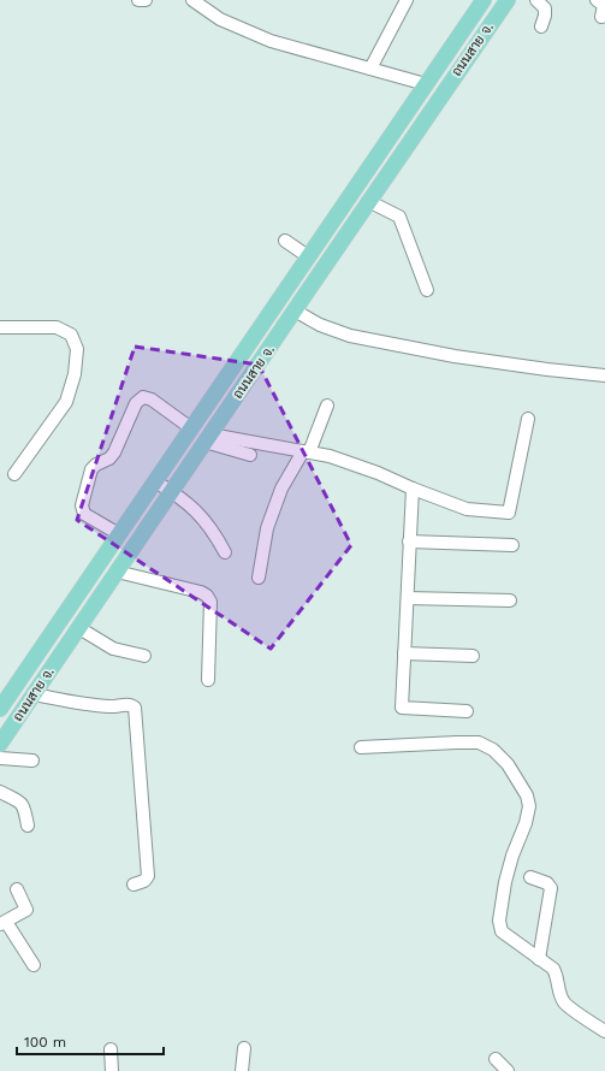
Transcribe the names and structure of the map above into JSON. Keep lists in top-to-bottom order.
{
  "streets": {
    "main road": ["ถนนสาย จ."]
  },
  "scale_bar": "100 m"
}
